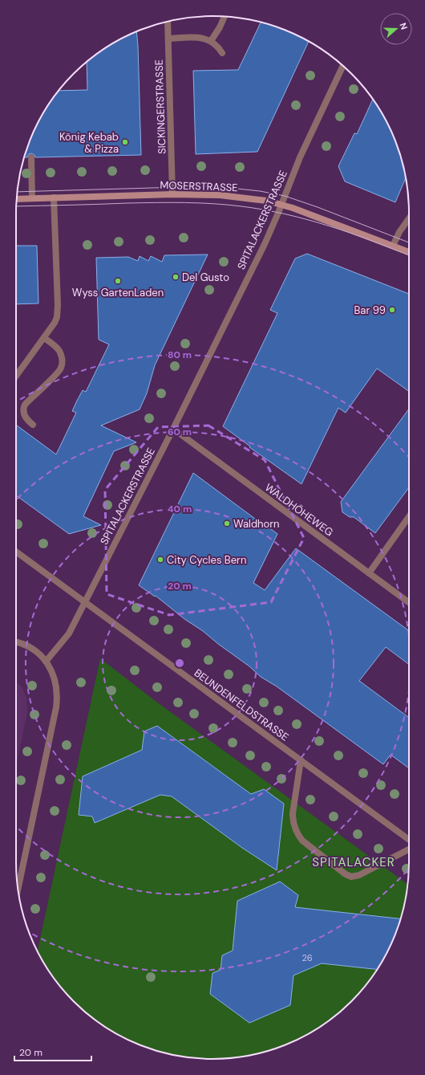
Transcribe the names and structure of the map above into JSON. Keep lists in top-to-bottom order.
{
  "streets": {
    "street": [
      "SICKINGERSTRASSE",
      "MOSERSTRASSE",
      "SPITALACKERSTRASSE",
      "WALDHÖHEWEG",
      "BEUNDENFELDSTRASSE"
    ]
  },
  "crossings": [
    ["SICKINGERSTRASSE", "MOSERSTRASSE"],
    ["MOSERSTRASSE", "SPITALACKERSTRASSE"],
    ["SPITALACKERSTRASSE", "WALDHÖHEWEG"],
    ["SPITALACKERSTRASSE", "BEUNDENFELDSTRASSE"]
  ],
  "districts": ["SPITALACKER"],
  "places": [
    "König Kebab & Pizza",
    "Del Gusto",
    "Wyss GartenLaden",
    "Bar 99",
    "Waldhorn",
    "City Cycles Bern"
  ],
  "house_numbers": ["26"],
  "scale_bar": "20 m",
  "north": "right",
  "rings": [
    "80 m",
    "60 m",
    "40 m",
    "20 m"
  ]
}
